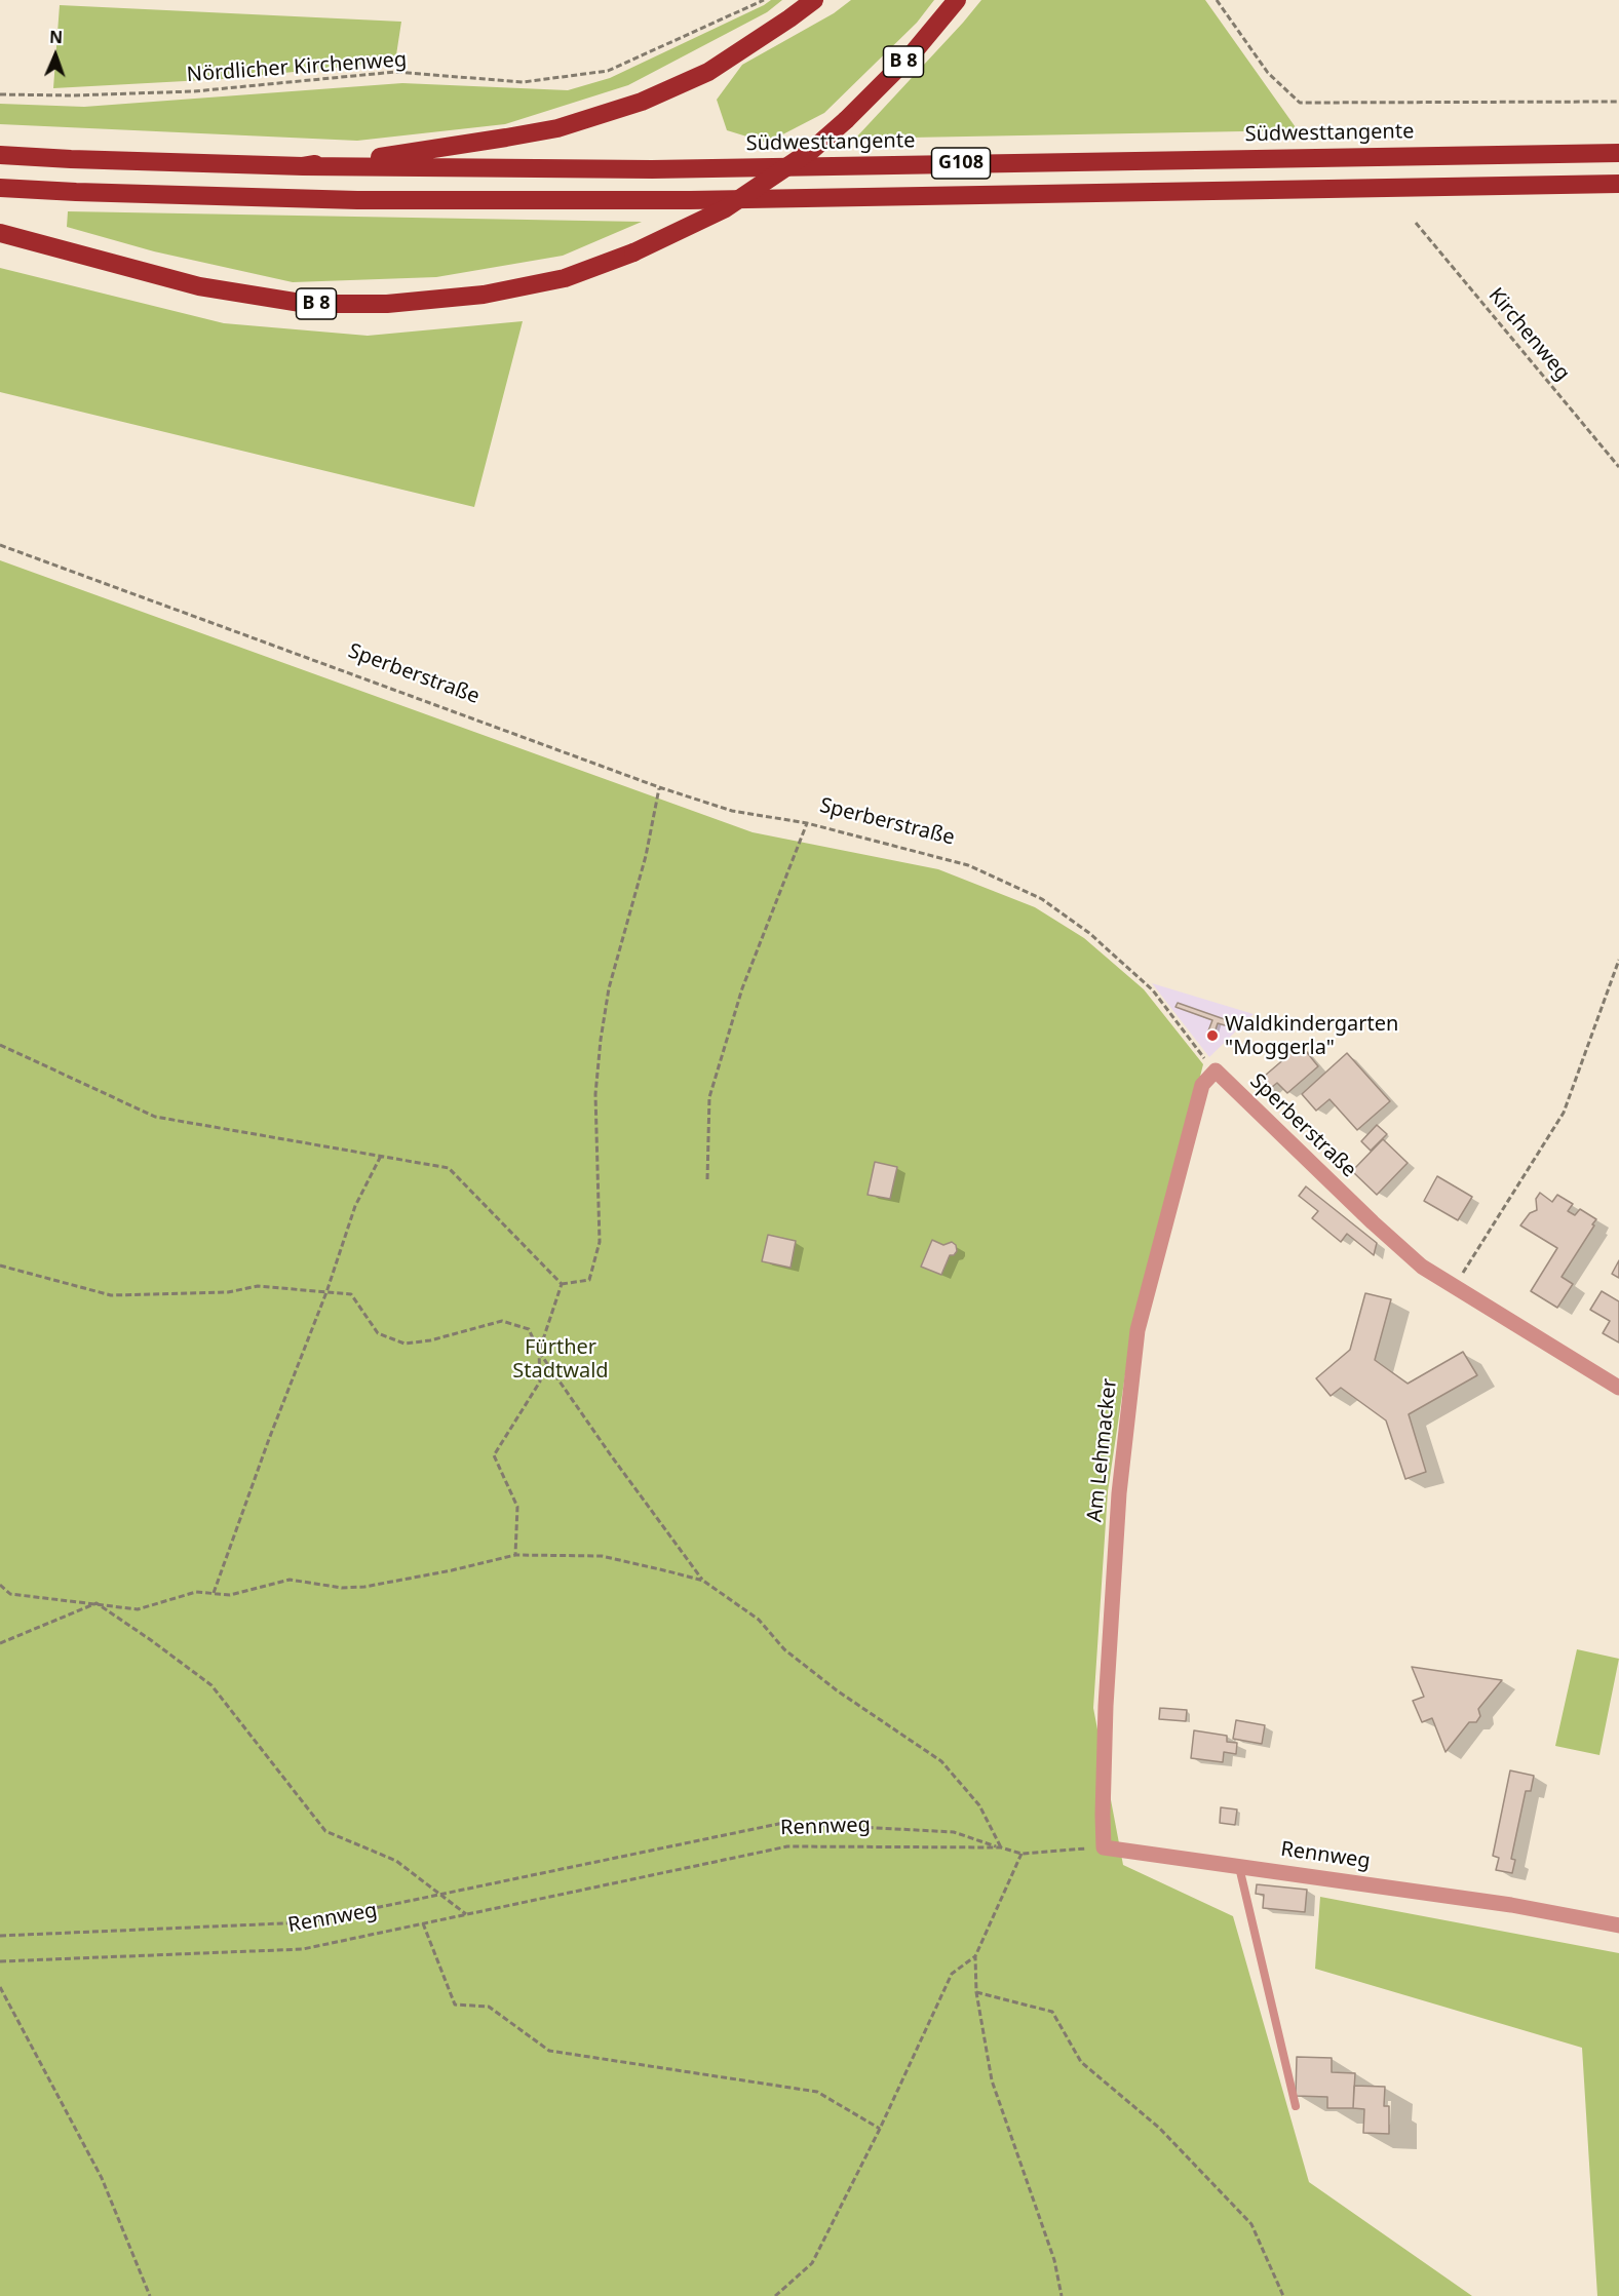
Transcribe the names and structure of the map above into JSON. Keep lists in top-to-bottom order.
{
  "streets": {
    "highway": ["B 8", "Südwesttangente", "G108"],
    "street": ["Sperberstraße", "Am Lehmacker", "Rennweg"],
    "path": ["Nördlicher Kirchenweg", "Kirchenweg"]
  },
  "crossings": [
    ["Sperberstraße", "Am Lehmacker"],
    ["Am Lehmacker", "Rennweg"]
  ],
  "parks": ["Fürther Stadtwald"],
  "places": ["Waldkindergarten \"Moggerla\""],
  "north": "top"
}
